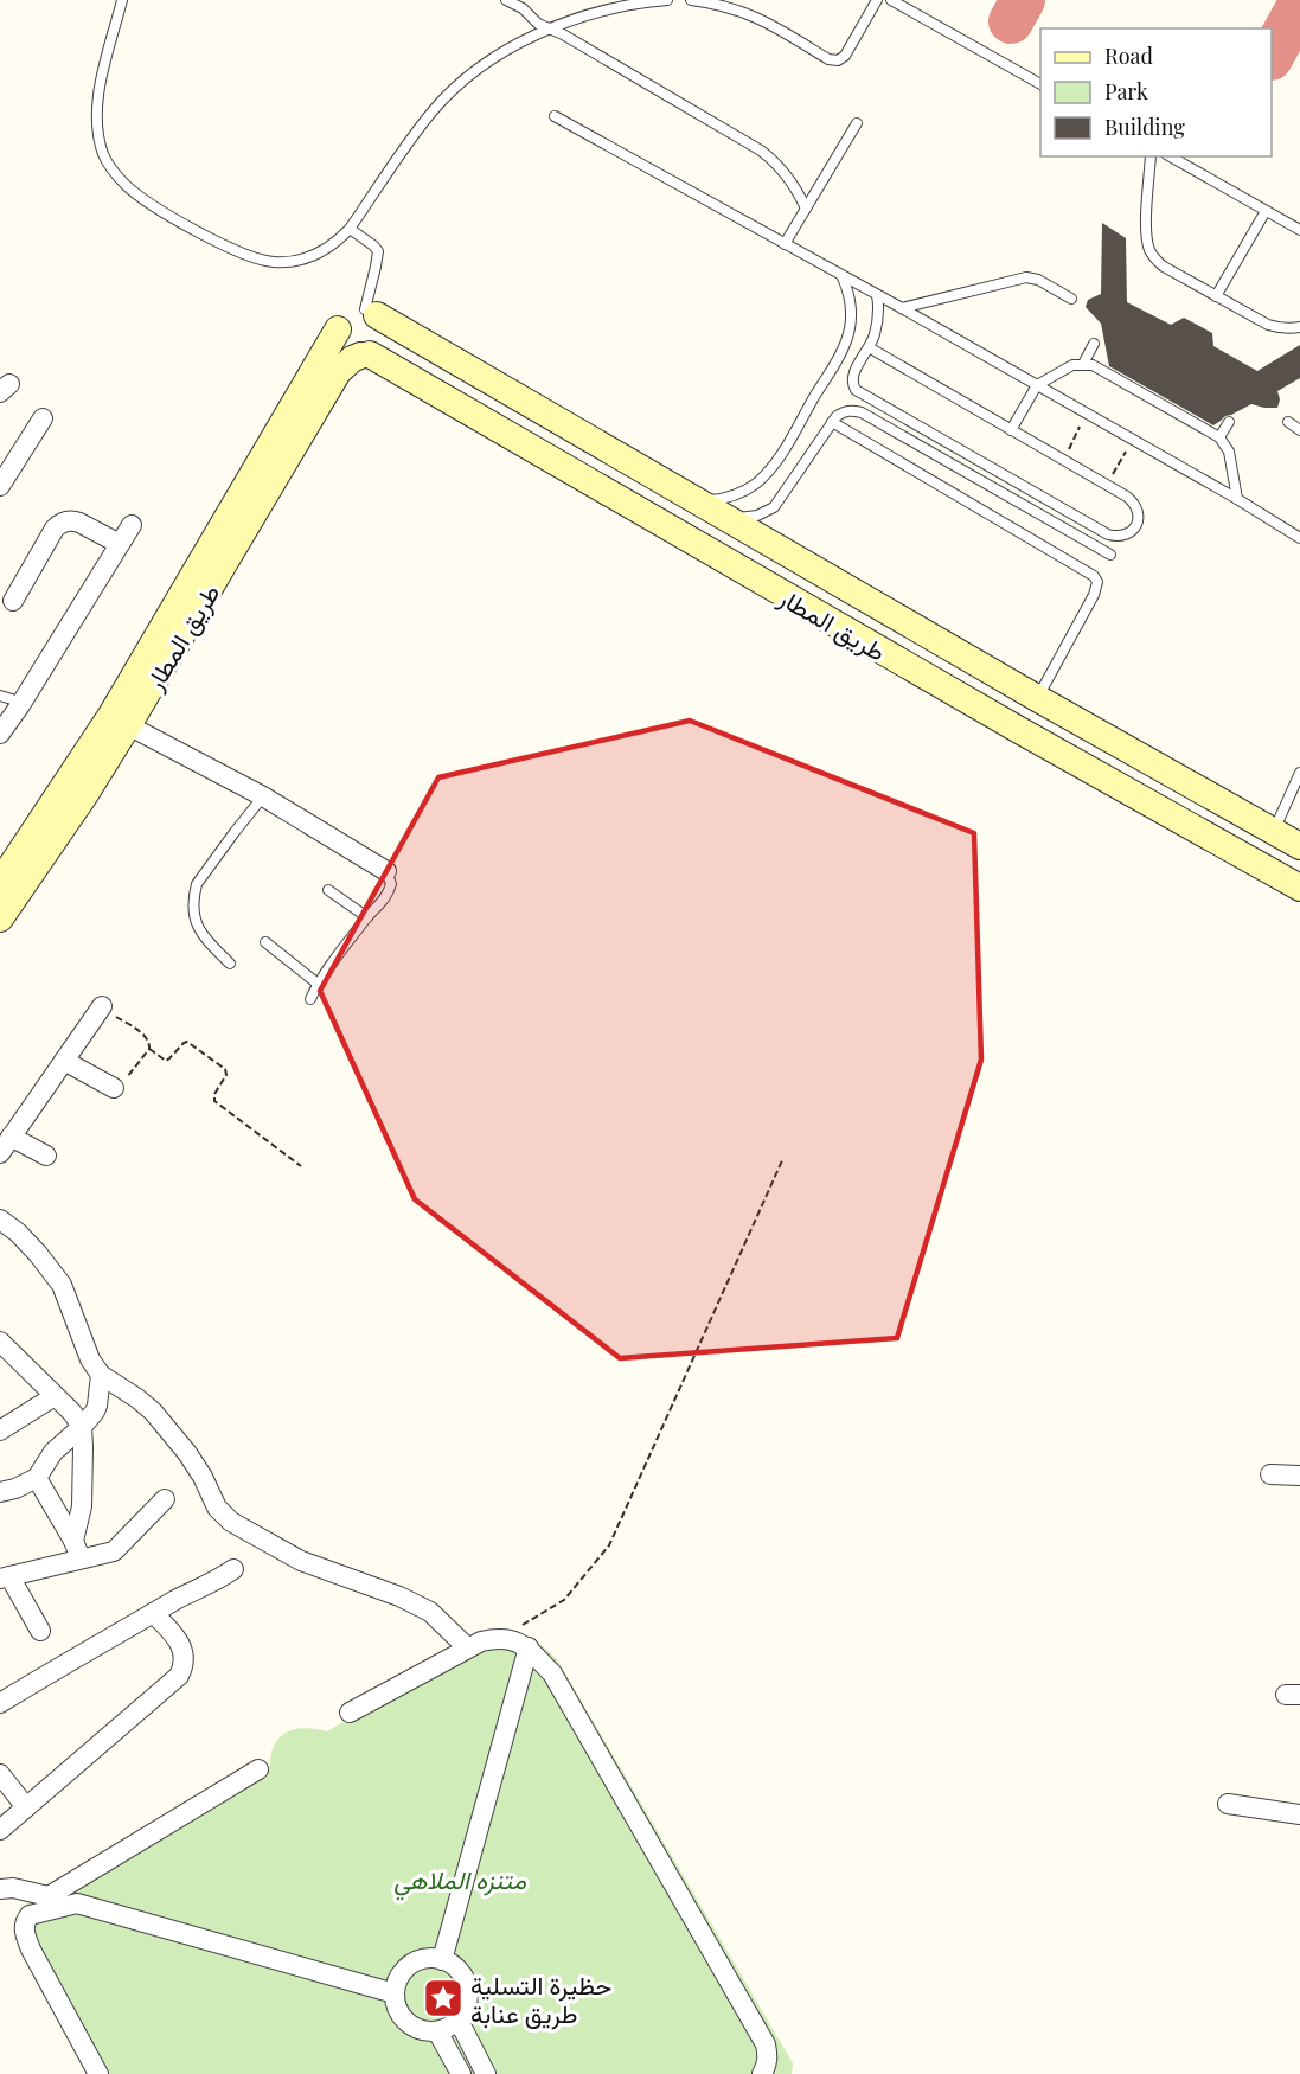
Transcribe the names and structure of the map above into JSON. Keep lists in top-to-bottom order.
{
  "streets": {
    "main road": ["طريق المطار"]
  },
  "parks": ["متنزه الملاهي"],
  "places": {
    "place": ["حظيرة التسلية طريق عنابة"]
  },
  "legend": ["Road", "Park", "Building"]
}
